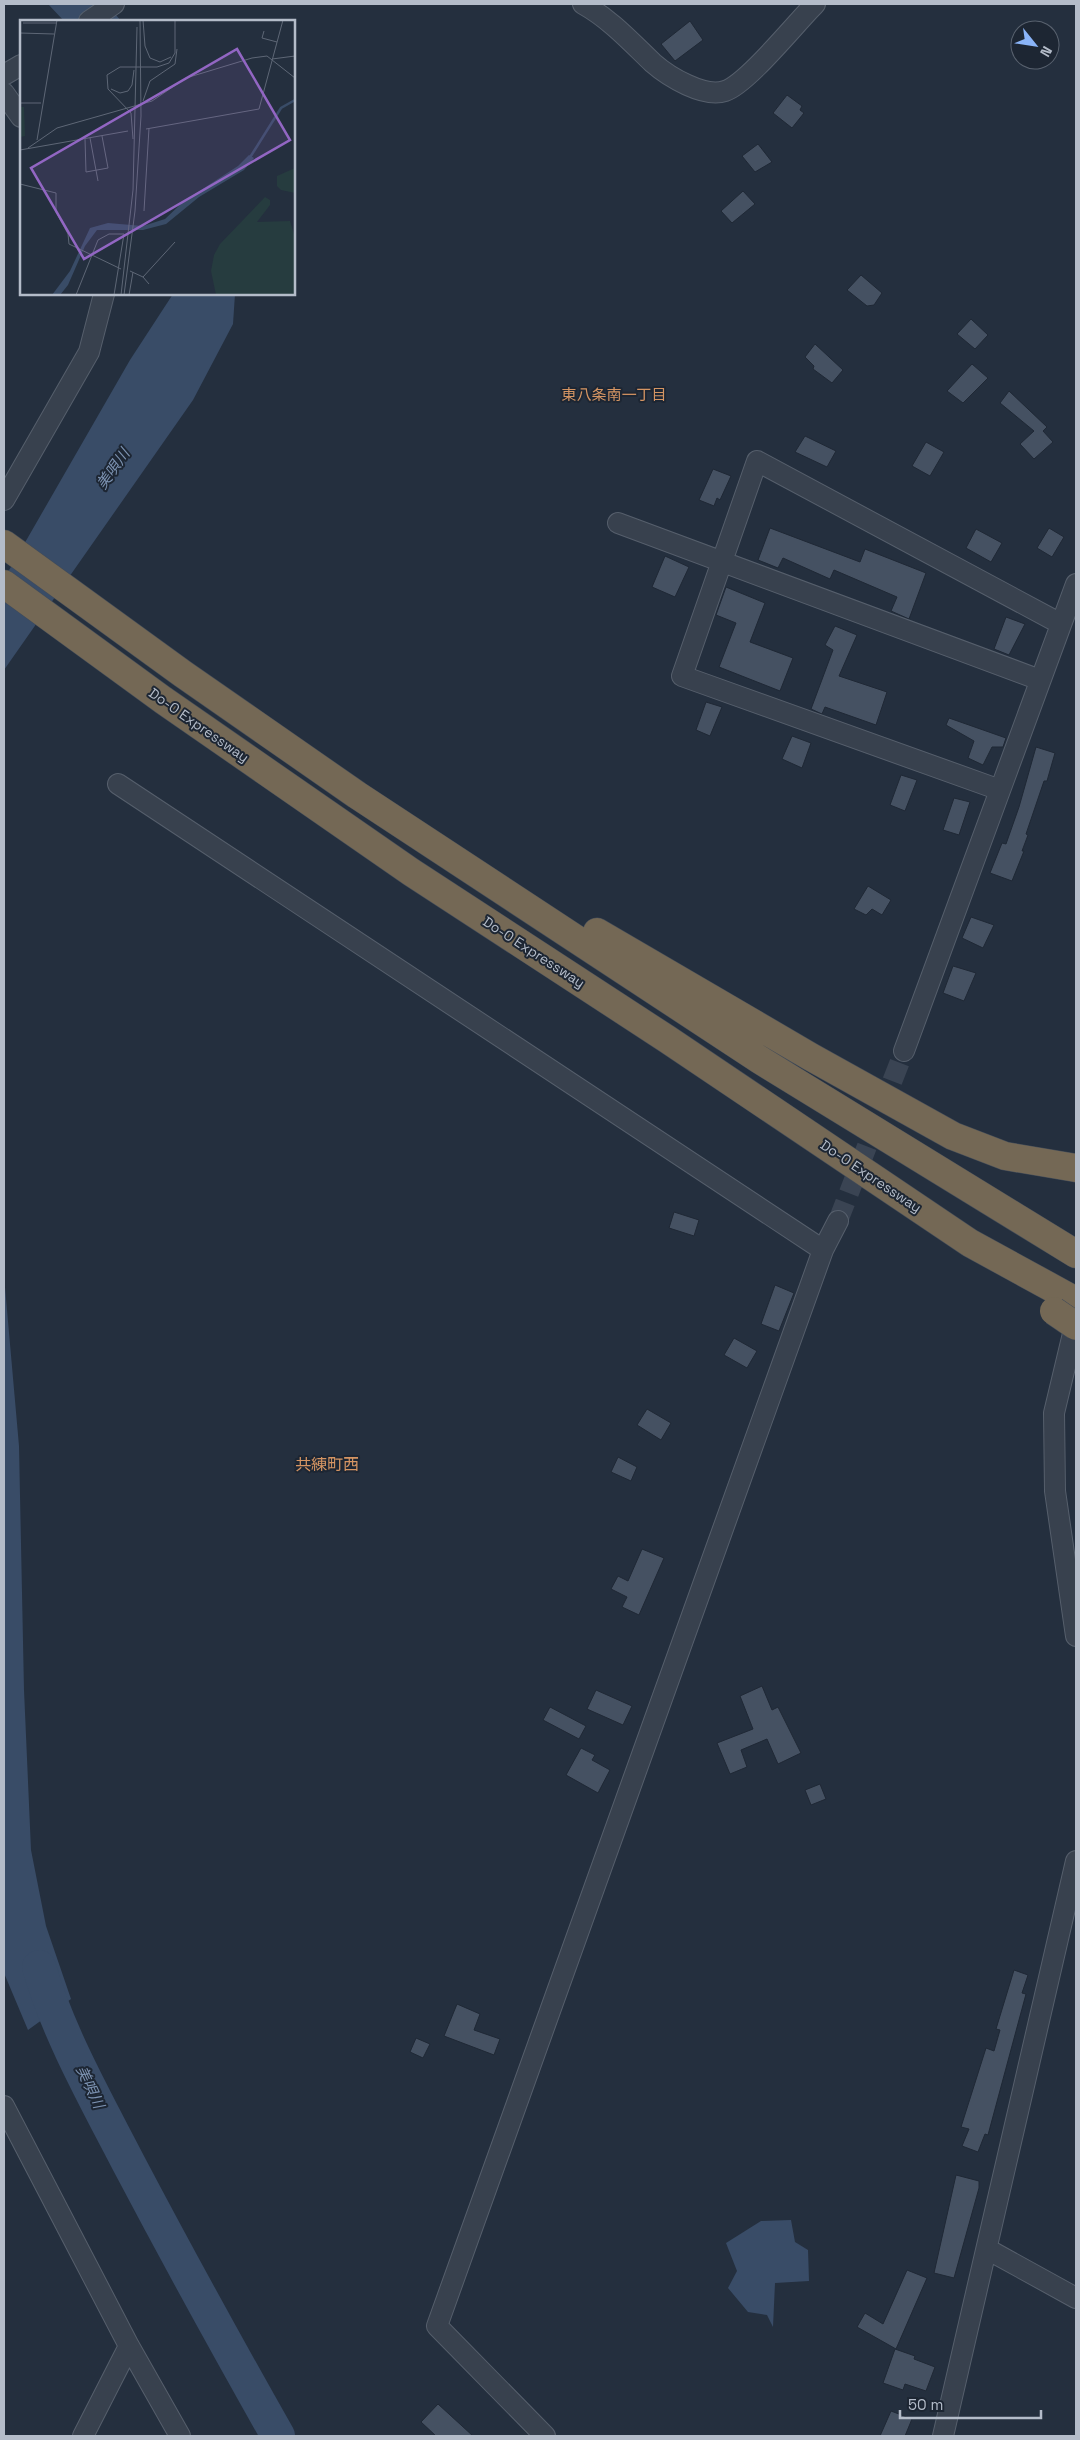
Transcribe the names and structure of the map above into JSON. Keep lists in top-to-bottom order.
{
  "streets": {
    "highway": ["Do-O Expressway"]
  },
  "districts": ["東八条南一丁目", "共練町西"],
  "water": ["美唄川"],
  "scale_bar": "50 m",
  "north": "bottom right"
}
